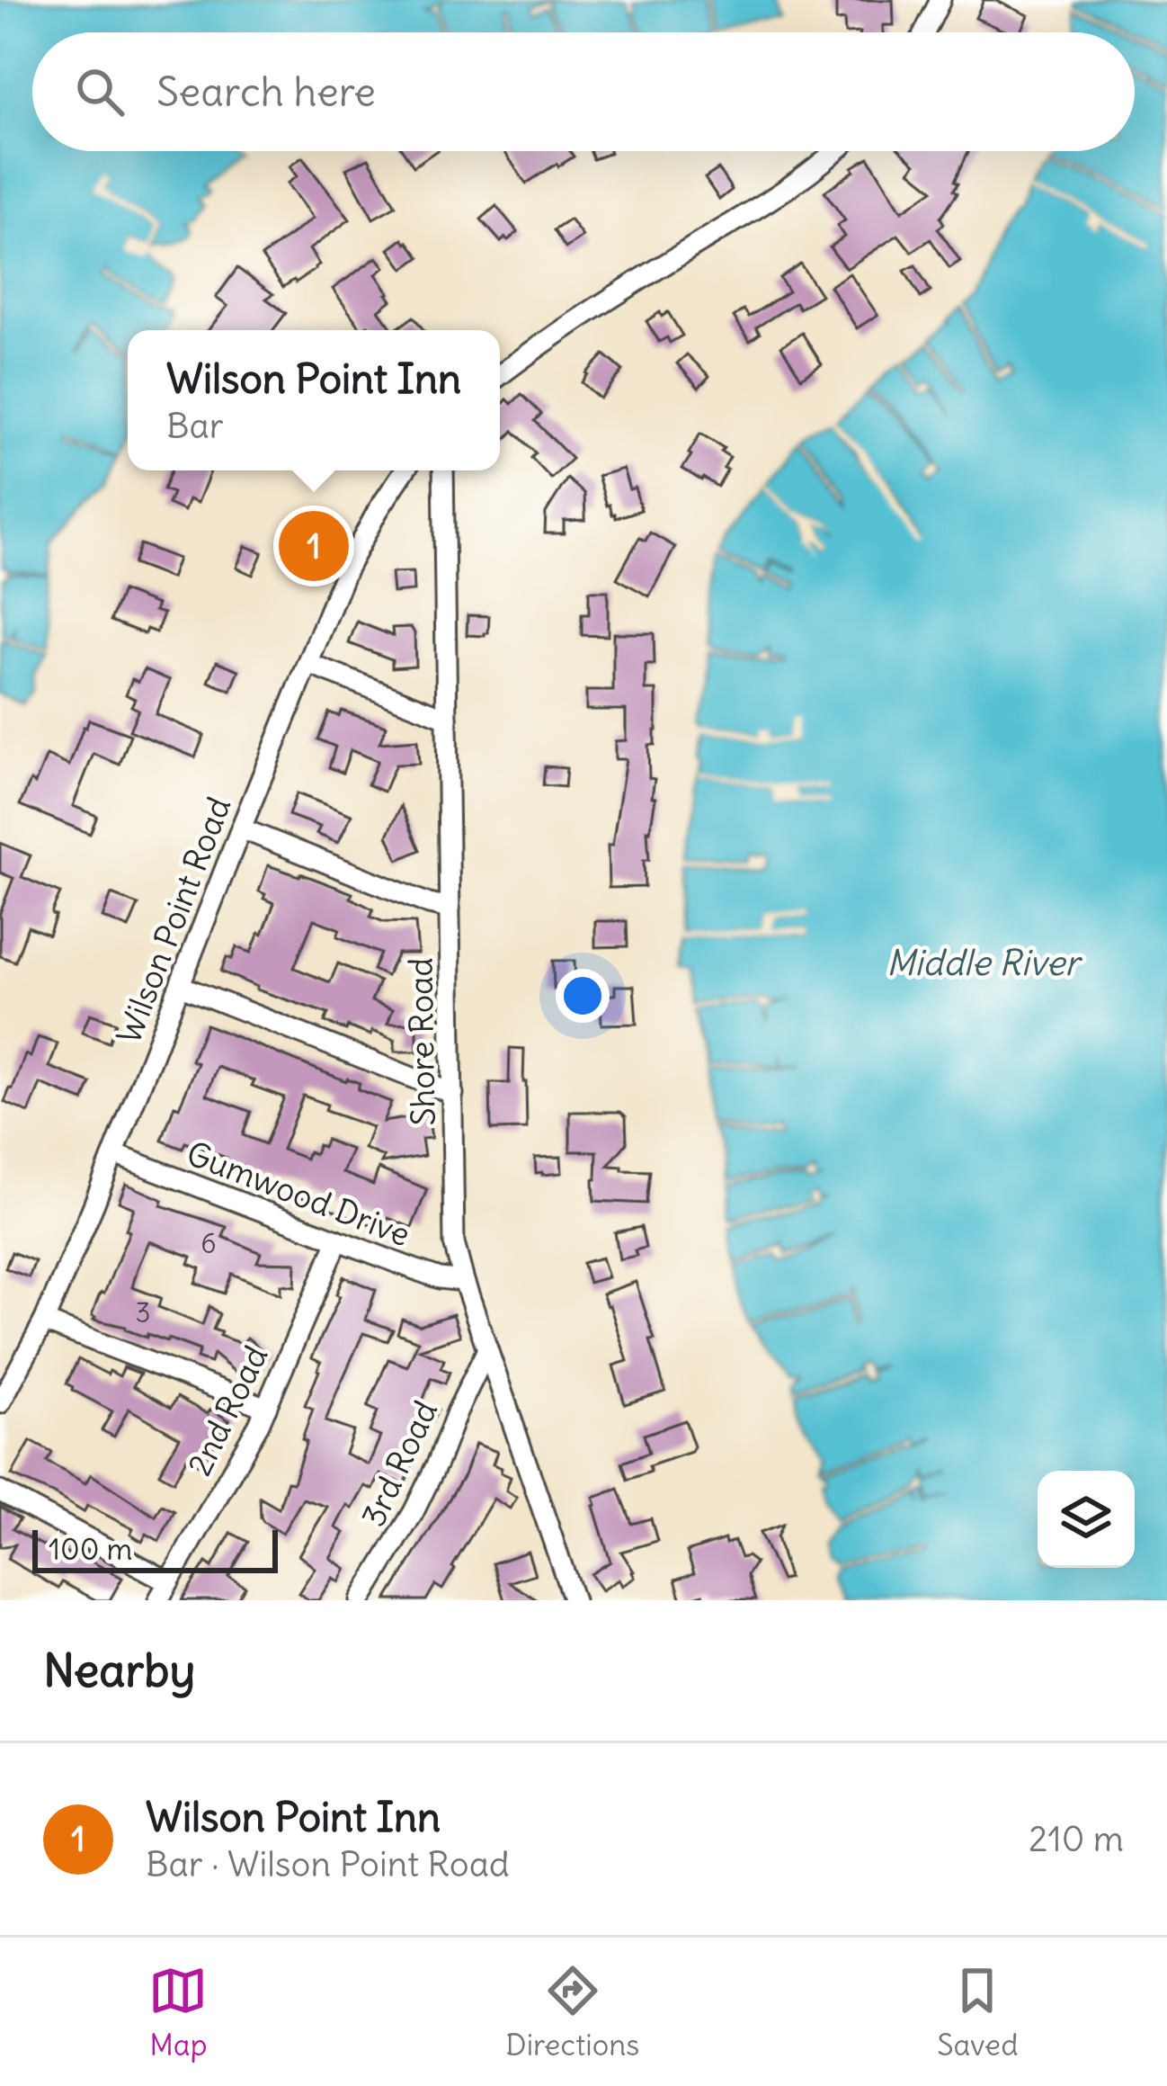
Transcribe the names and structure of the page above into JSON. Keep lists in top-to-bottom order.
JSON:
{
  "streets": {
    "street": [
      "Wilson Point Road",
      "Shore Road",
      "Gumwood Drive",
      "2nd Road",
      "3rd Road"
    ]
  },
  "crossings": [
    ["Wilson Point Road", "Gumwood Drive"],
    ["Shore Road", "Gumwood Drive"],
    ["Shore Road", "3rd Road"],
    ["Gumwood Drive", "2nd Road"]
  ],
  "water": ["Middle River"],
  "house_numbers": ["6", "3"],
  "scale_bar": "100 m",
  "page": {
    "search": "Search here",
    "popup": ["Wilson Point Inn", "Bar"],
    "pins": "1",
    "scale": "100 m",
    "heading": "Nearby",
    "list": [
      {
        "mark": "1",
        "name": "Wilson Point Inn",
        "note": "Bar · Wilson Point Road",
        "value": "210 m"
      }
    ],
    "nav": ["Map", "Directions", "Saved"]
  }
}
